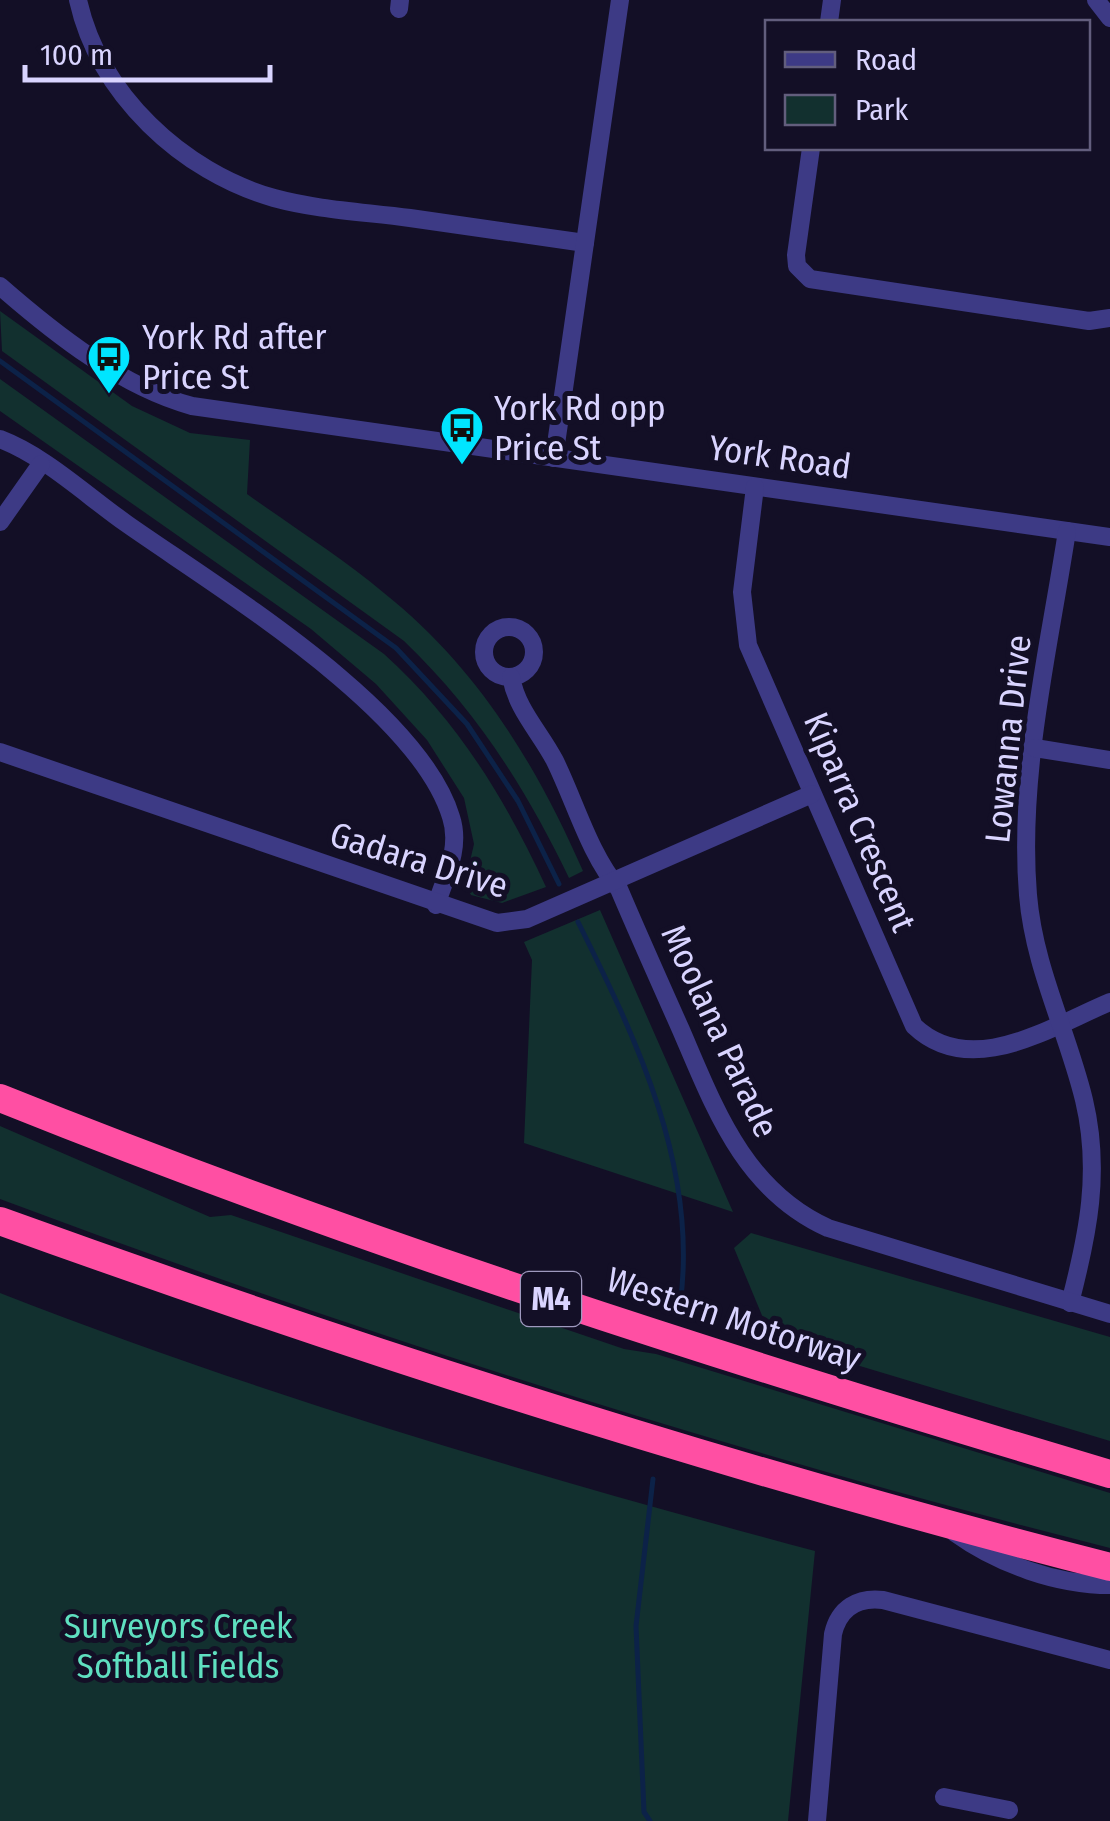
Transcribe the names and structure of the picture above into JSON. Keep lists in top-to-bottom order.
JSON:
{
  "streets": {
    "highway": ["M4", "Western Motorway"],
    "street": [
      "York Road",
      "Lowanna Drive",
      "Kiparra Crescent",
      "Gadara Drive",
      "Moolana Parade"
    ]
  },
  "crossings": [
    ["York Road", "Lowanna Drive"],
    ["York Road", "Kiparra Crescent"],
    ["Lowanna Drive", "Kiparra Crescent"],
    ["Lowanna Drive", "Moolana Parade"],
    ["Kiparra Crescent", "Gadara Drive"],
    ["Gadara Drive", "Moolana Parade"]
  ],
  "parks": ["Surveyors Creek Softball Fields"],
  "places": {
    "bus stop": ["York Rd after Price St", "York Rd opp Price St"]
  },
  "legend": ["Road", "Park"],
  "scale_bar": "100 m"
}
